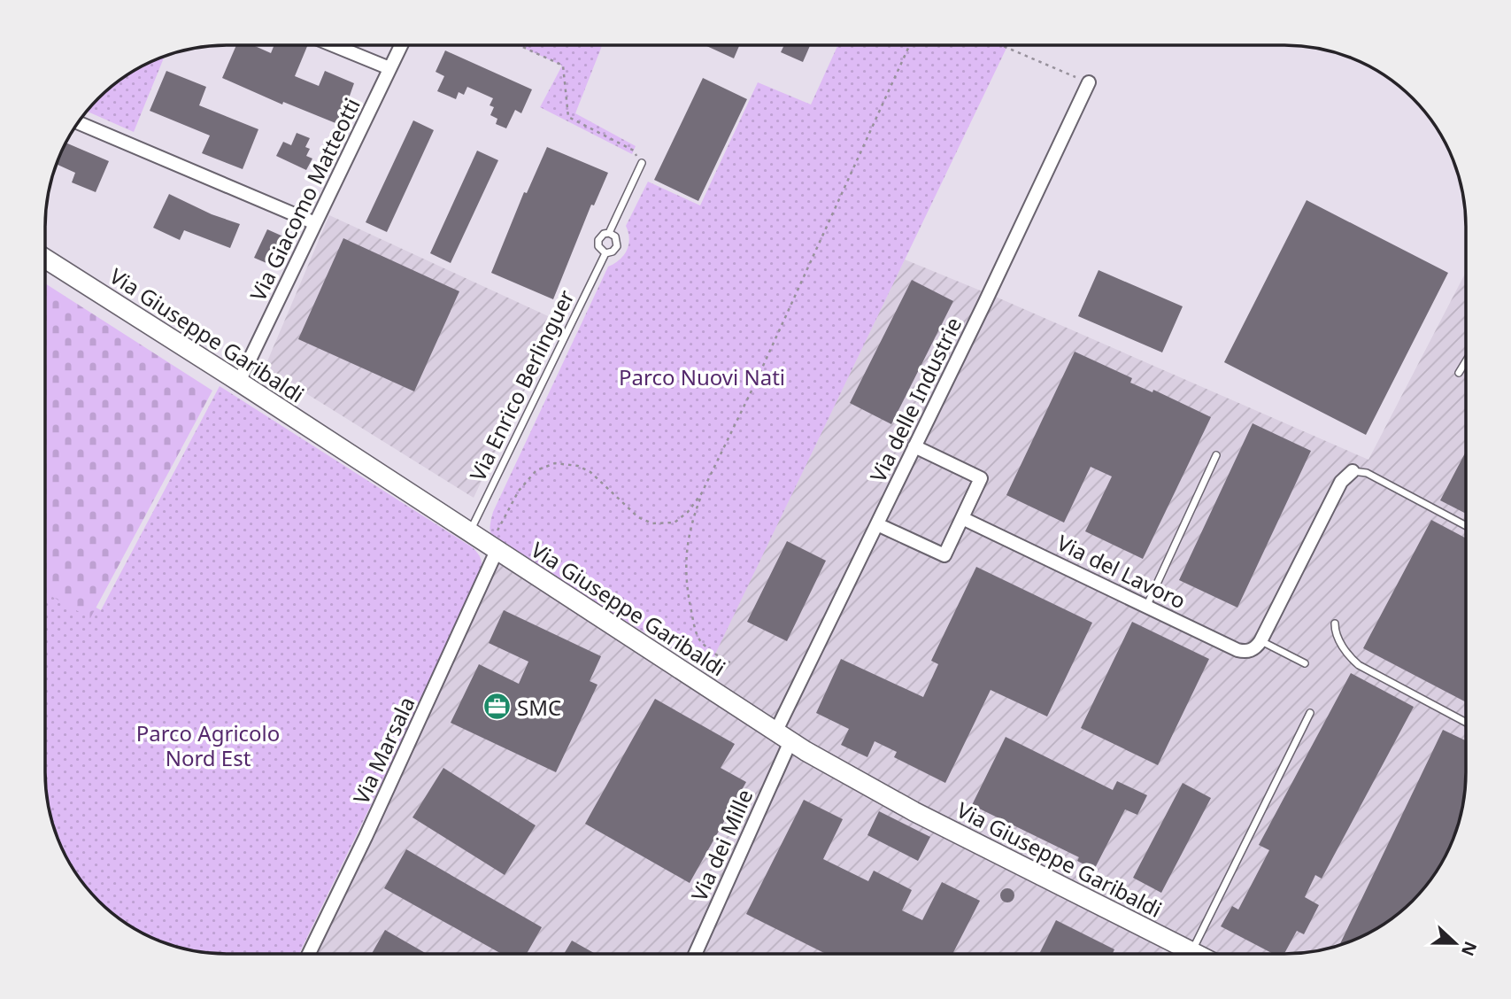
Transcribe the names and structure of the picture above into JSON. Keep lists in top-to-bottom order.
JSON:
{
  "streets": {
    "street": [
      "Via Giacomo Matteotti",
      "Via Giuseppe Garibaldi",
      "Via delle Industrie",
      "Via del Lavoro",
      "Via Marsala",
      "Via dei Mille"
    ],
    "lane": ["Via Enrico Berlinguer"]
  },
  "crossings": [
    ["Via Giacomo Matteotti", "Via Giuseppe Garibaldi"],
    ["Via Giuseppe Garibaldi", "Via Enrico Berlinguer"],
    ["Via Giuseppe Garibaldi", "Via delle Industrie"],
    ["Via Giuseppe Garibaldi", "Via Marsala"],
    ["Via Giuseppe Garibaldi", "Via dei Mille"],
    ["Via delle Industrie", "Via dei Mille"]
  ],
  "parks": ["Parco Nuovi Nati", "Parco Agricolo Nord Est"],
  "places": {
    "office": ["SMC"]
  },
  "north": "right"
}
